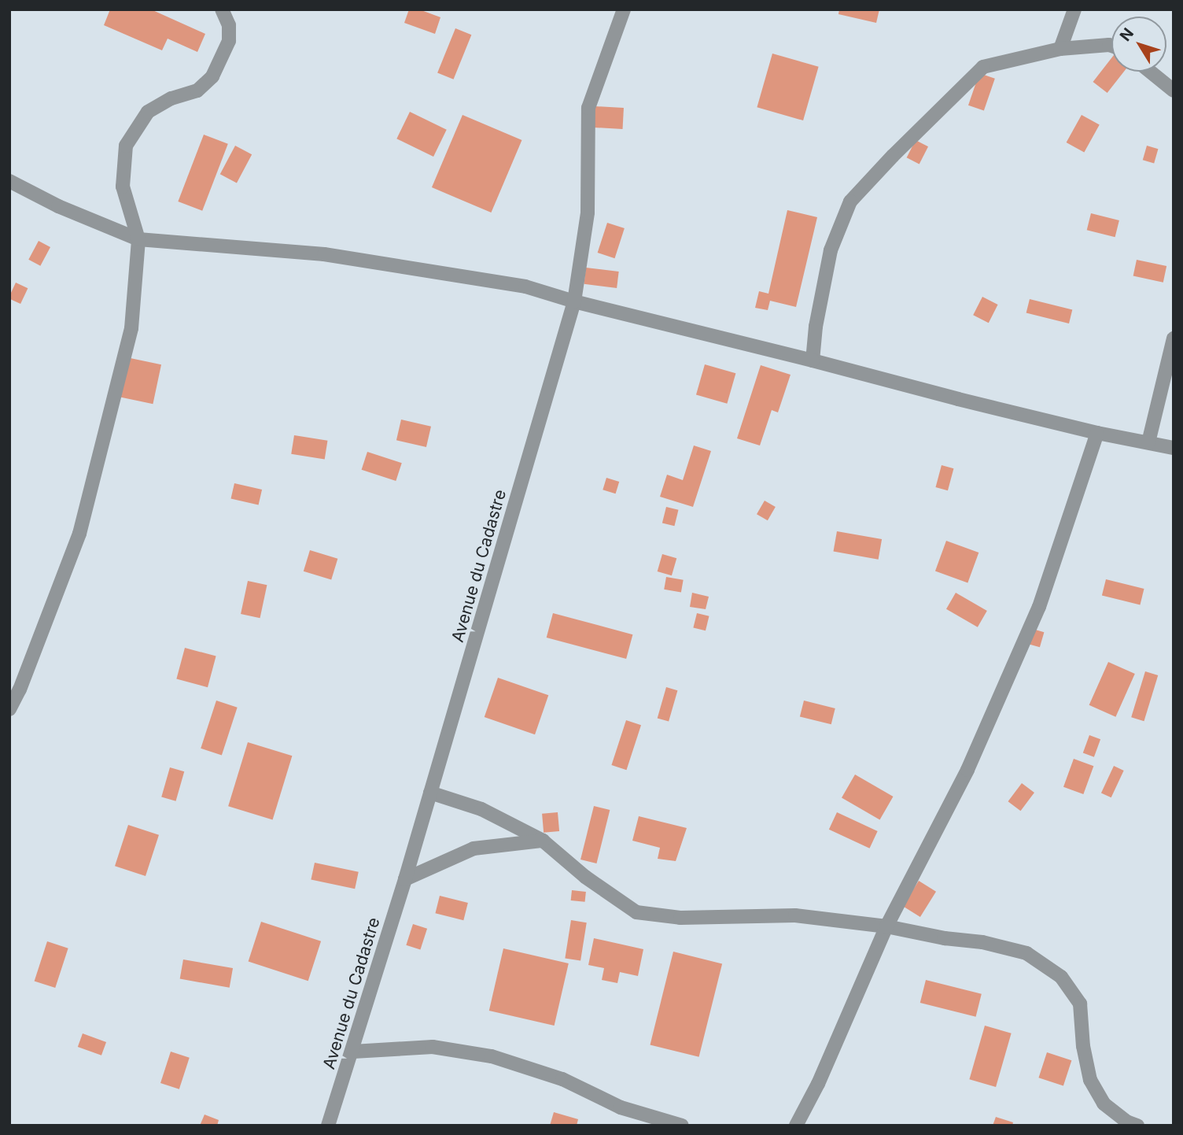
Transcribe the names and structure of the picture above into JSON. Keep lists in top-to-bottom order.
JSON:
{
  "streets": {
    "street": ["Avenue du Cadastre"]
  },
  "north": "top left"
}
